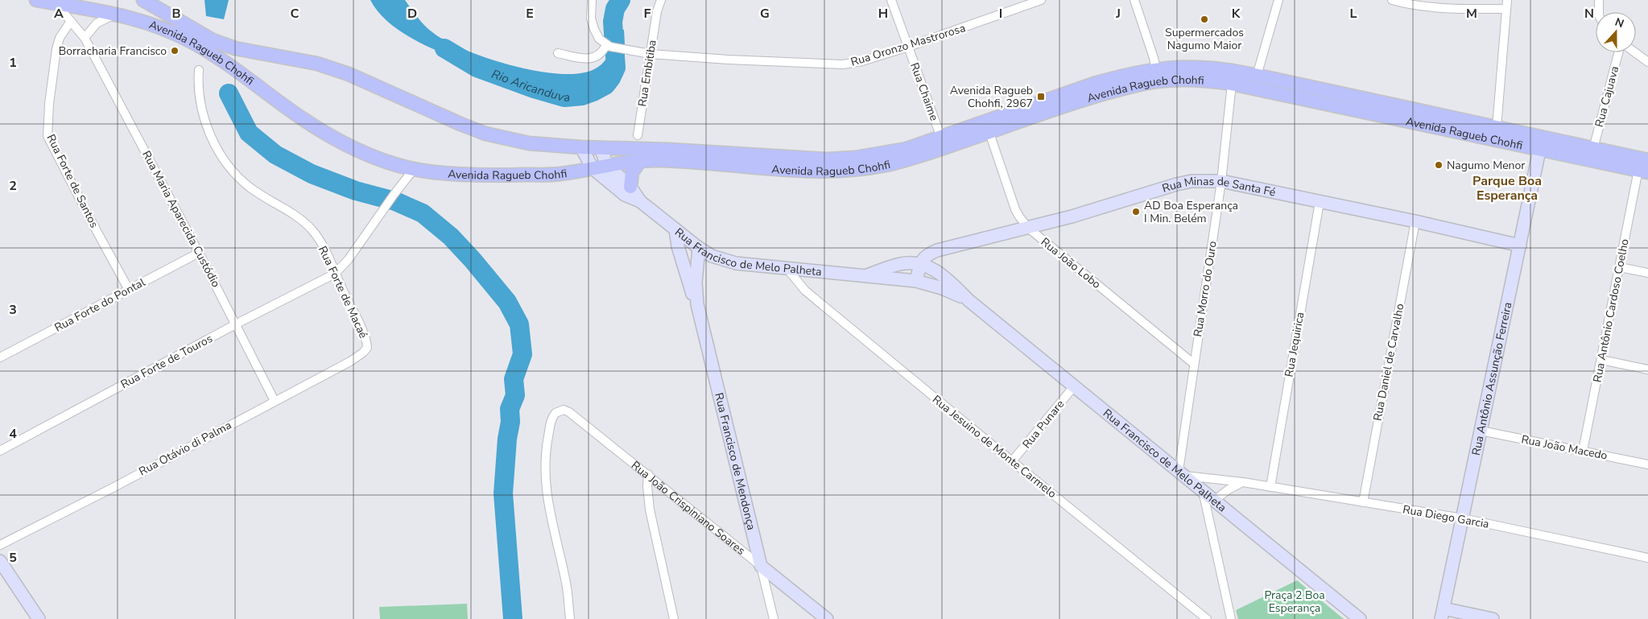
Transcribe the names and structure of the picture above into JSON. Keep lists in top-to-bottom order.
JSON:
{
  "streets": {
    "main road": ["Avenida Ragueb Chohfi"],
    "street": [
      "Rua Oronzo Mastrorosa",
      "Rua Embitiba",
      "Rua Chaime",
      "Rua Cajuava",
      "Rua Forte de Santos",
      "Rua Minas de Santa Fé",
      "Rua Maria Aparecida Custódio",
      "Rua Francisco de Melo Palheta",
      "Rua João Lobo",
      "Rua Morro do Ouro",
      "Rua Forte de Macaé",
      "Rua Forte do Pontal",
      "Rua Antônio Cardoso Coelho",
      "Rua Jequirica",
      "Rua Forte de Touros",
      "Rua Daniel de Carvalho",
      "Rua Antônio Assunção Ferreira",
      "Rua Punare",
      "Rua Jesuino de Monte Carmelo",
      "Rua João Macedo",
      "Rua Otávio di Palma",
      "Rua Francisco de Mendonça",
      "Rua João Crispiniano Soares",
      "Rua Diego Garcia"
    ]
  },
  "crossings": [
    ["Rua Oronzo Mastrorosa", "Rua Embitiba"],
    ["Rua Oronzo Mastrorosa", "Rua Chaime"],
    ["Avenida Ragueb Chohfi", "Rua Chaime"],
    ["Avenida Ragueb Chohfi", "Rua Cajuava"],
    ["Avenida Ragueb Chohfi", "Rua Maria Aparecida Custódio"],
    ["Avenida Ragueb Chohfi", "Rua Francisco de Melo Palheta"],
    ["Avenida Ragueb Chohfi", "Rua João Lobo"],
    ["Avenida Ragueb Chohfi", "Rua Morro do Ouro"],
    ["Avenida Ragueb Chohfi", "Rua Antônio Cardoso Coelho"],
    ["Avenida Ragueb Chohfi", "Rua Forte de Touros"],
    ["Avenida Ragueb Chohfi", "Rua Antônio Assunção Ferreira"],
    ["Rua Forte de Santos", "Rua Maria Aparecida Custódio"],
    ["Rua Forte de Santos", "Rua Forte do Pontal"],
    ["Rua Minas de Santa Fé", "Rua Francisco de Melo Palheta"],
    ["Rua Minas de Santa Fé", "Rua João Lobo"],
    ["Rua Minas de Santa Fé", "Rua Morro do Ouro"],
    ["Rua Minas de Santa Fé", "Rua Jequirica"],
    ["Rua Minas de Santa Fé", "Rua Daniel de Carvalho"],
    ["Rua Minas de Santa Fé", "Rua Antônio Assunção Ferreira"],
    ["Rua Maria Aparecida Custódio", "Rua Forte do Pontal"],
    ["Rua Maria Aparecida Custódio", "Rua Forte de Touros"],
    ["Rua Maria Aparecida Custódio", "Rua Otávio di Palma"],
    ["Rua Francisco de Melo Palheta", "Rua Morro do Ouro"],
    ["Rua Francisco de Melo Palheta", "Rua Punare"],
    ["Rua Francisco de Melo Palheta", "Rua Jesuino de Monte Carmelo"],
    ["Rua Francisco de Melo Palheta", "Rua Francisco de Mendonça"],
    ["Rua Francisco de Melo Palheta", "Rua Diego Garcia"],
    ["Rua João Lobo", "Rua Morro do Ouro"],
    ["Rua Morro do Ouro", "Rua Diego Garcia"],
    ["Rua Forte de Macaé", "Rua Forte de Touros"],
    ["Rua Forte de Macaé", "Rua Otávio di Palma"],
    ["Rua Antônio Cardoso Coelho", "Rua João Macedo"],
    ["Rua Jequirica", "Rua Diego Garcia"],
    ["Rua Daniel de Carvalho", "Rua Diego Garcia"],
    ["Rua Antônio Assunção Ferreira", "Rua João Macedo"],
    ["Rua Antônio Assunção Ferreira", "Rua Diego Garcia"],
    ["Rua Punare", "Rua Jesuino de Monte Carmelo"],
    ["Rua Francisco de Mendonça", "Rua João Crispiniano Soares"]
  ],
  "districts": ["Parque Boa Esperança"],
  "water": ["Rio Aricanduva"],
  "parks": ["Praça 2 Boa Esperança"],
  "places": {
    "other": [
      "Supermercados Nagumo Maior",
      "Borracharia Francisco",
      "Nagumo Menor",
      "AD Boa Esperança I Min. Belém"
    ],
    "transit": ["Avenida Ragueb Chohfi, 2967"]
  },
  "north": "top",
  "grid": {
    "columns": [
      "A",
      "B",
      "C",
      "D",
      "E",
      "F",
      "G",
      "H",
      "I",
      "J",
      "K",
      "L",
      "M",
      "N"
    ],
    "rows": [
      "1",
      "2",
      "3",
      "4",
      "5"
    ]
  }
}
